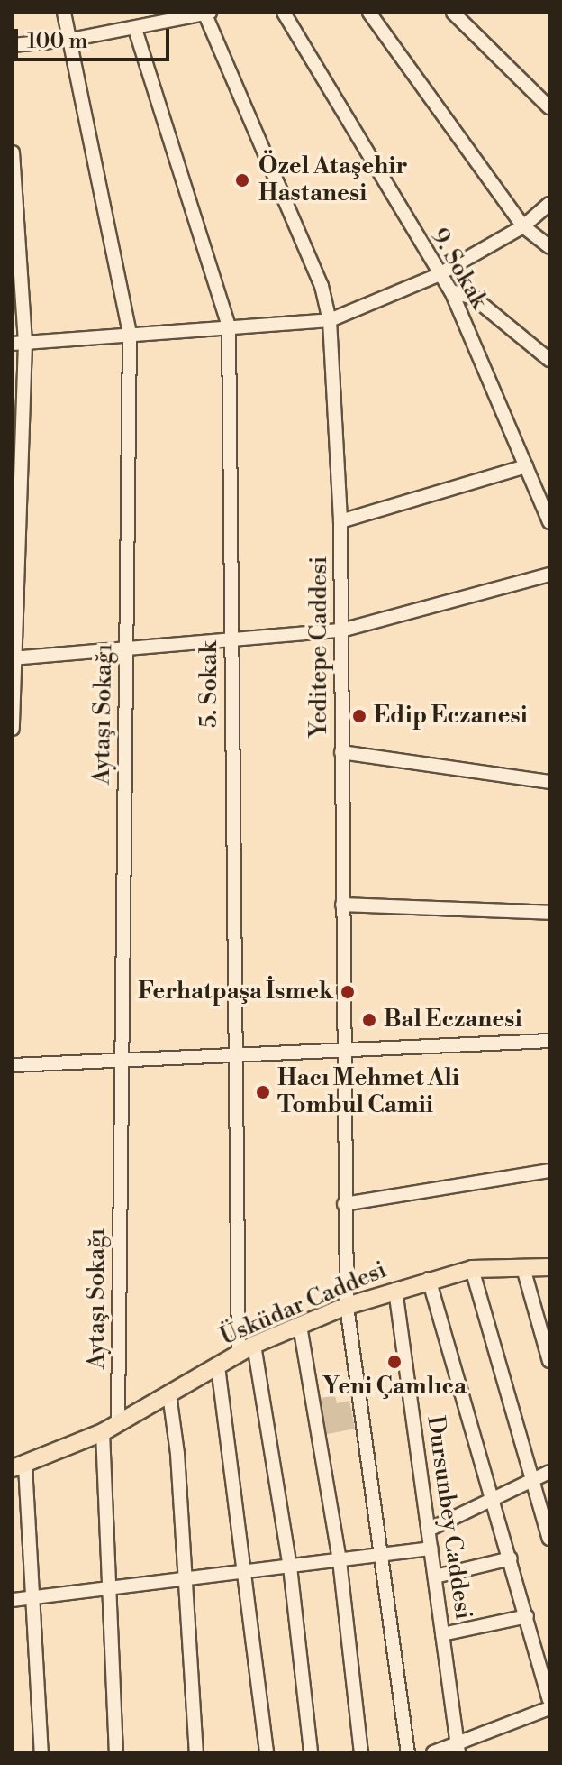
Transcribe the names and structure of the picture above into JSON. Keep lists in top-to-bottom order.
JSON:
{
  "streets": {
    "main road": ["Üsküdar Caddesi"],
    "street": [
      "9. Sokak",
      "Yeditepe Caddesi",
      "5. Sokak",
      "Aytaşı Sokağı",
      "Dursunbey Caddesi"
    ]
  },
  "crossings": [
    ["Yeditepe Caddesi", "Üsküdar Caddesi"],
    ["5. Sokak", "Üsküdar Caddesi"],
    ["Aytaşı Sokağı", "Üsküdar Caddesi"],
    ["Üsküdar Caddesi", "Dursunbey Caddesi"]
  ],
  "places": [
    "Özel Ataşehir Hastanesi",
    "Edip Eczanesi",
    "Ferhatpaşa İsmek",
    "Bal Eczanesi",
    "Hacı Mehmet Ali Tombul Camii",
    "Yeni Çamlıca"
  ],
  "scale_bar": "100 m"
}
